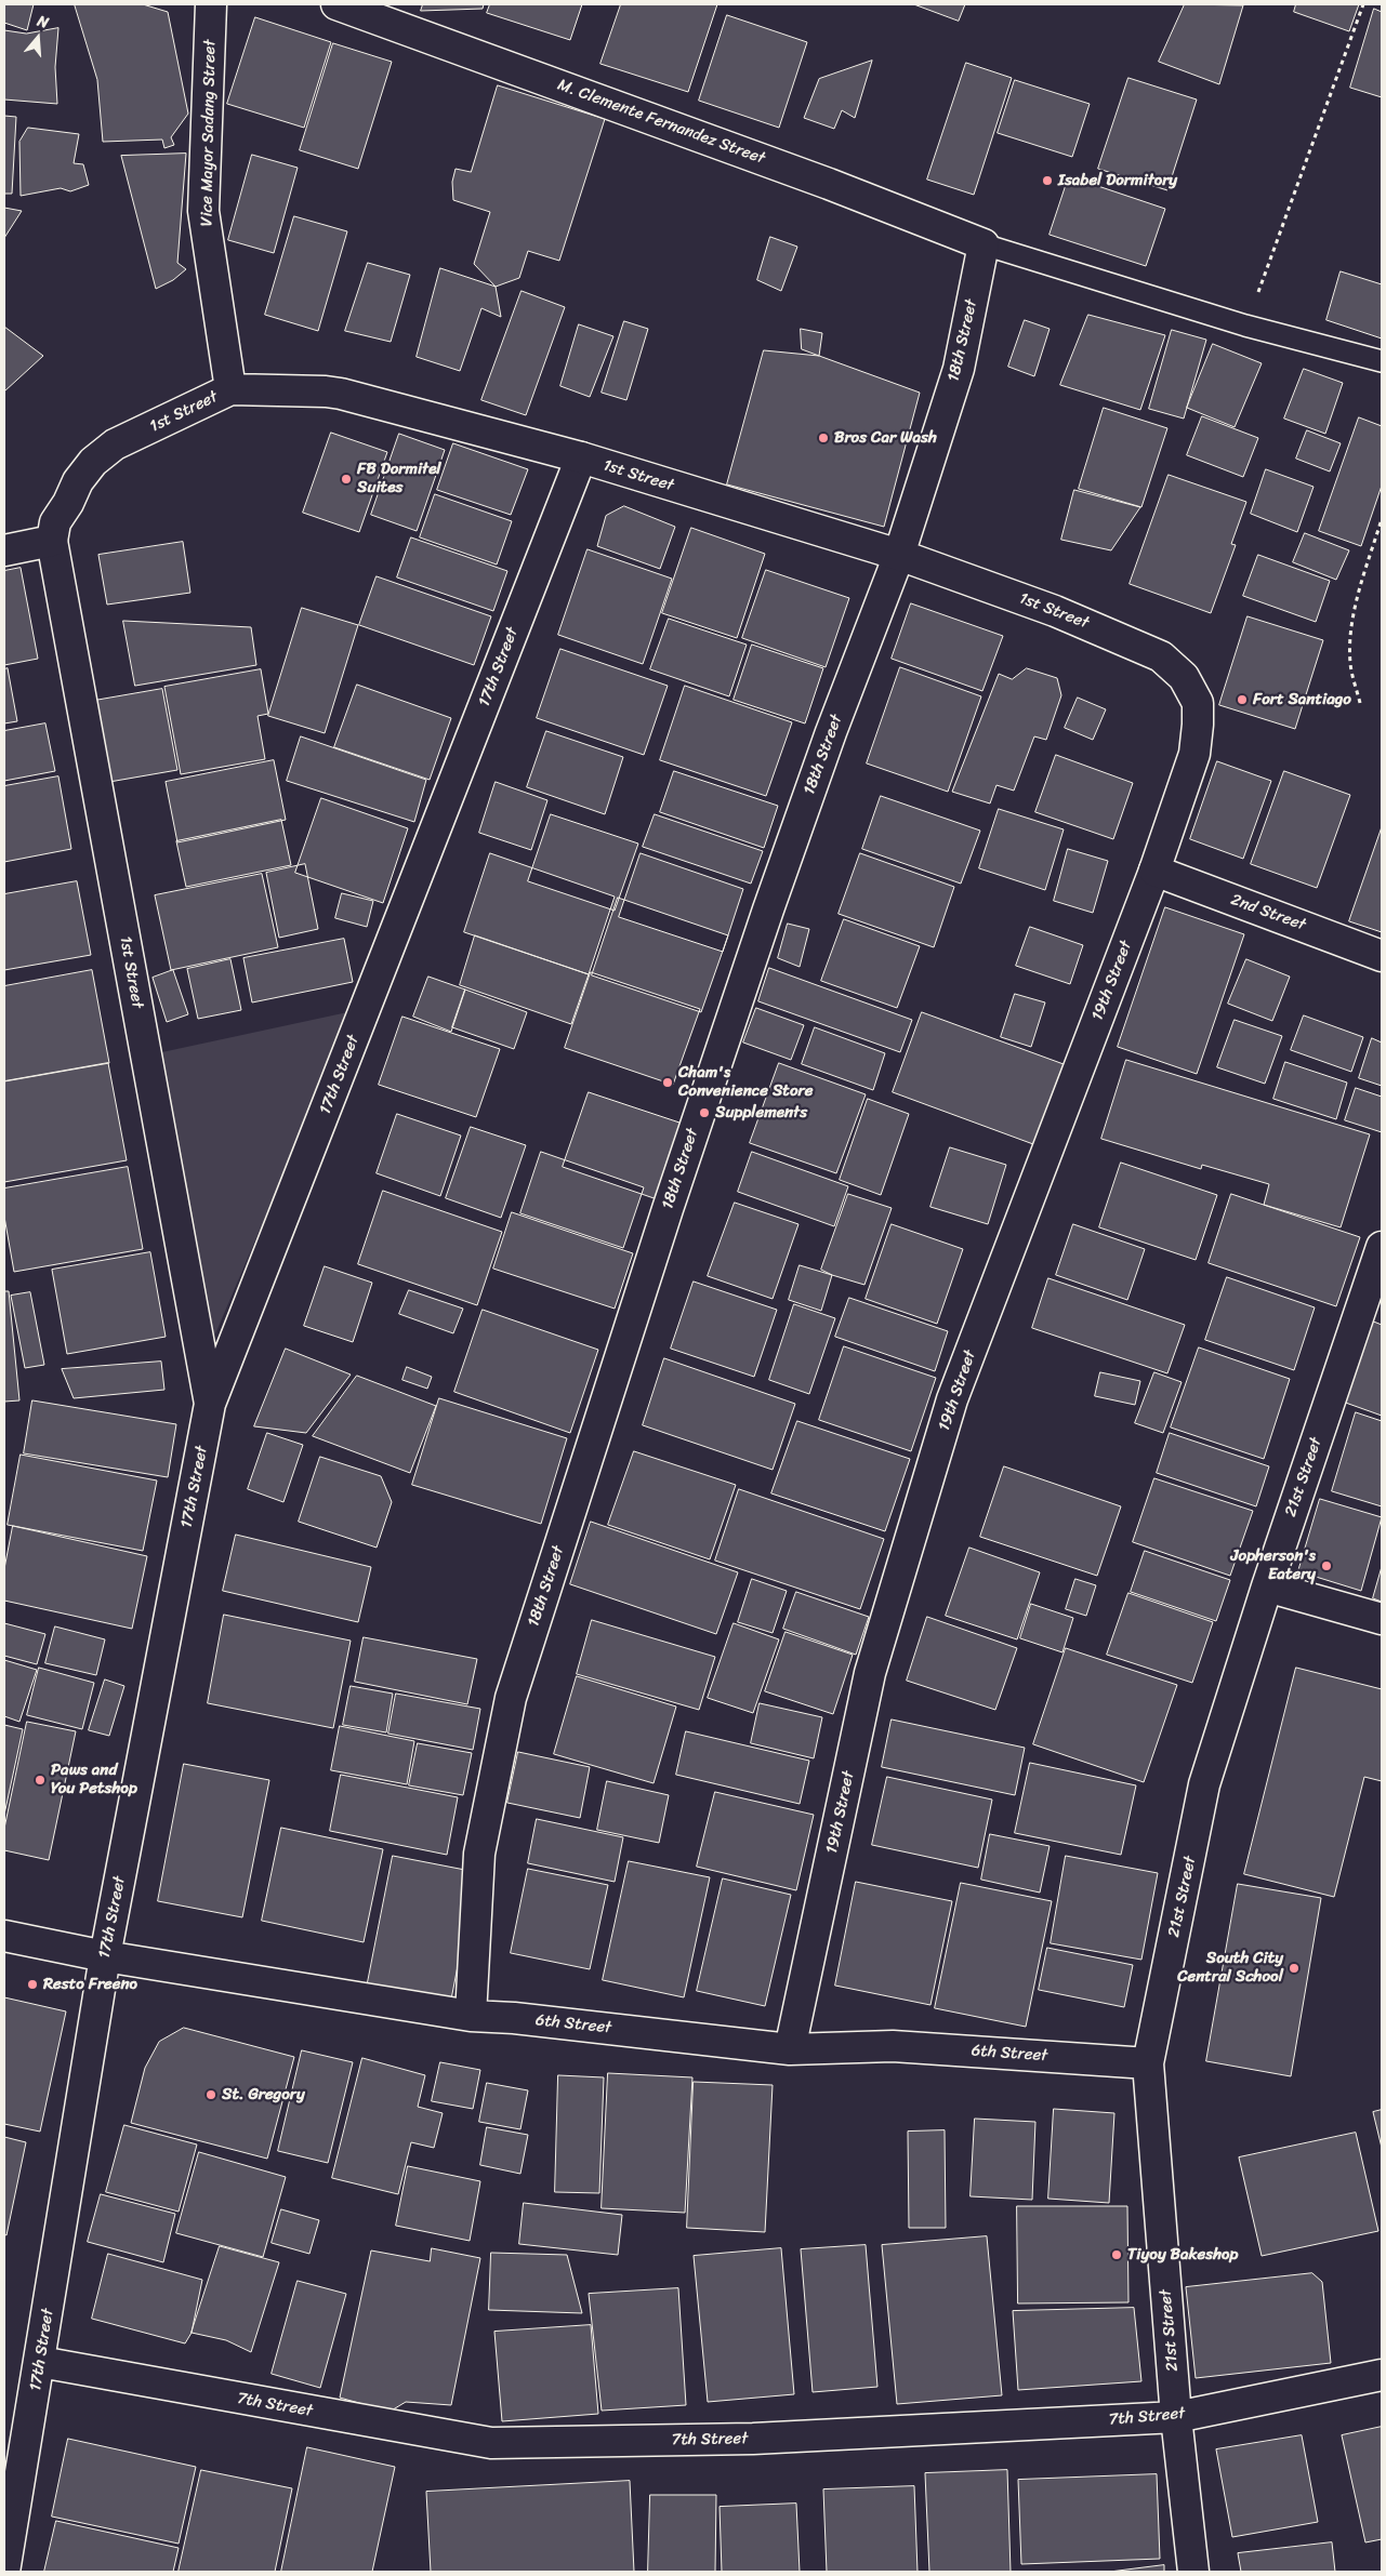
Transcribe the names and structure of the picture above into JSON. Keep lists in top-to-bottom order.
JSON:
{
  "streets": {
    "street": [
      "M. Clemente Fernandez Street",
      "Vice Mayor Sadang Street",
      "18th Street",
      "1st Street",
      "17th Street",
      "2nd Street",
      "19th Street",
      "21st Street",
      "6th Street",
      "7th Street"
    ]
  },
  "crossings": [
    ["M. Clemente Fernandez Street", "18th Street"],
    ["Vice Mayor Sadang Street", "1st Street"],
    ["18th Street", "1st Street"],
    ["18th Street", "6th Street"],
    ["1st Street", "17th Street"],
    ["1st Street", "19th Street"],
    ["17th Street", "6th Street"],
    ["17th Street", "7th Street"],
    ["2nd Street", "19th Street"],
    ["19th Street", "6th Street"],
    ["21st Street", "6th Street"],
    ["21st Street", "7th Street"]
  ],
  "places": [
    "Isabel Dormitory",
    "Bros Car Wash",
    "FB Dormitel Suites",
    "Fort Santiago",
    "Cham's Convenience Store",
    "Supplements",
    "Jopherson's Eatery",
    "Paws and You Petshop",
    "South City Central School",
    "Resto Freeno",
    "St. Gregory",
    "Tiyoy Bakeshop"
  ],
  "north": "top"
}
